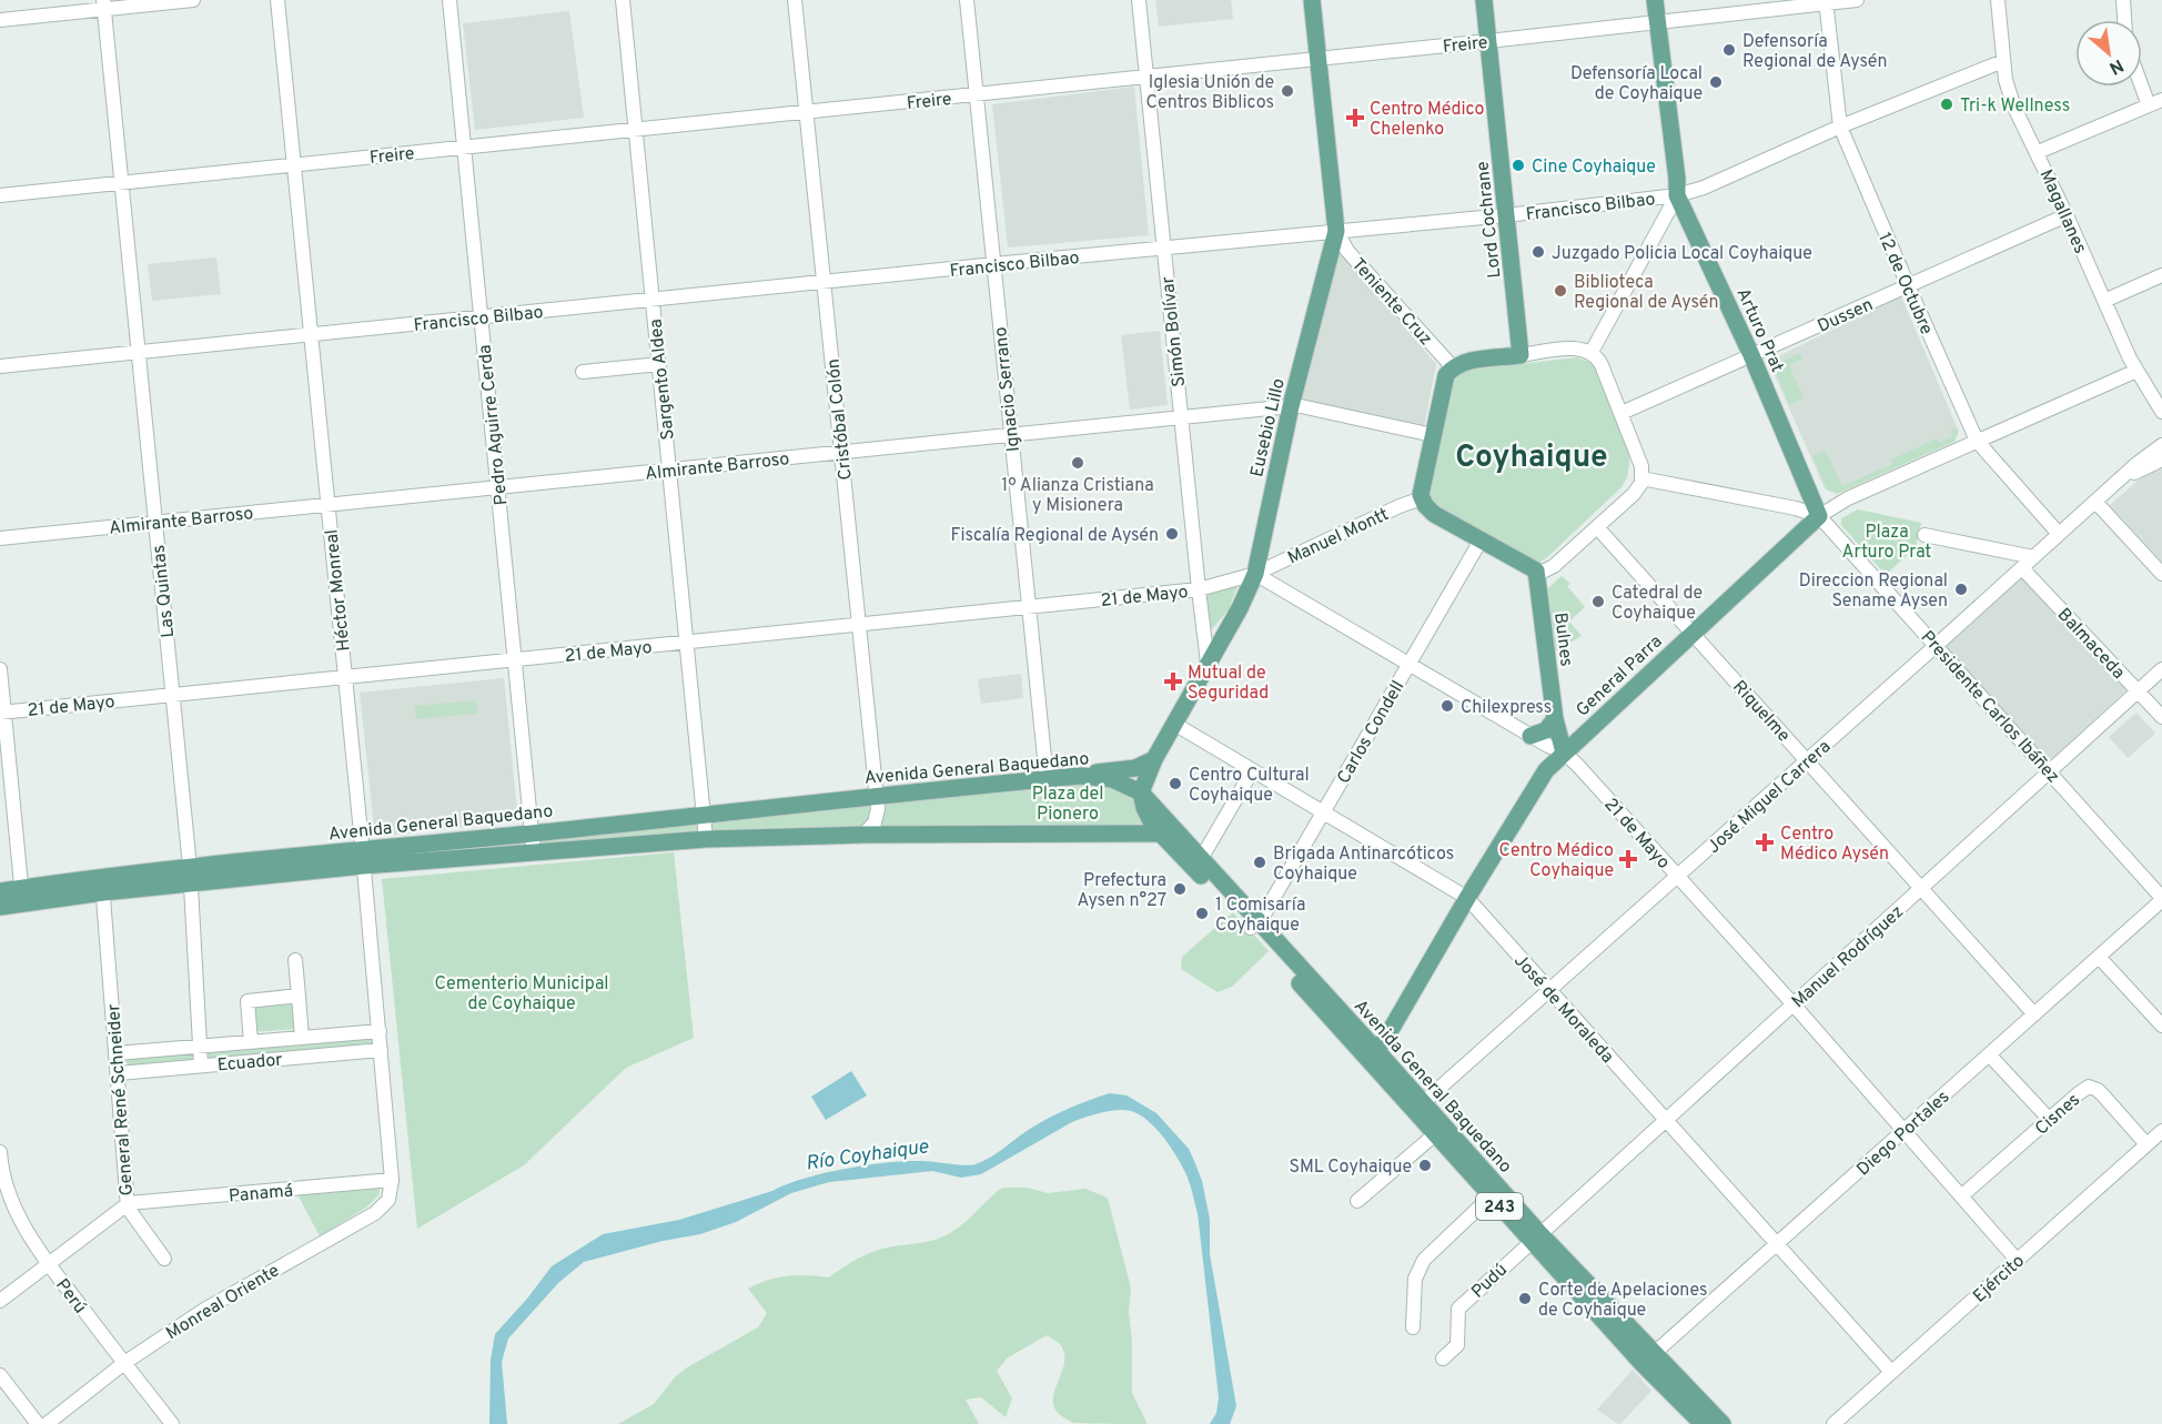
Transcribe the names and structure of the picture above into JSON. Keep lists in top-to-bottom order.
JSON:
{
  "streets": {
    "main road": [
      "Lord Cochrane",
      "Arturo Prat",
      "Eusebio Lillo",
      "Bulnes",
      "General Parra",
      "Avenida General Baquedano",
      "243"
    ],
    "street": [
      "Freire",
      "Francisco Bilbao",
      "Magallanes",
      "12 de Octubre",
      "Teniente Cruz",
      "Dussen",
      "Simón Bolívar",
      "Sargento Aldea",
      "Ignacio Serrano",
      "Cristóbal Colón",
      "Pedro Aguirre Cerda",
      "Almirante Barroso",
      "Manuel Montt",
      "Héctor Monreal",
      "Las Quintas",
      "21 de Mayo",
      "Balmaceda",
      "Presidente Carlos Ibáñez",
      "Riquelme",
      "Carlos Condell",
      "José Miguel Carrera",
      "Manuel Rodríguez",
      "José de Moraleda",
      "Ecuador",
      "General René Schneider",
      "Cisnes",
      "Diego Portales",
      "Panamá",
      "Ejército",
      "Pudú",
      "Perú",
      "Monreal Oriente"
    ]
  },
  "crossings": [
    ["Freire", "Lord Cochrane"],
    ["Freire", "12 de Octubre"],
    ["Freire", "Arturo Prat"],
    ["Freire", "Simón Bolívar"],
    ["Freire", "Sargento Aldea"],
    ["Freire", "Ignacio Serrano"],
    ["Freire", "Cristóbal Colón"],
    ["Freire", "Pedro Aguirre Cerda"],
    ["Freire", "Eusebio Lillo"],
    ["Freire", "Héctor Monreal"],
    ["Freire", "Las Quintas"],
    ["Francisco Bilbao", "Magallanes"],
    ["Francisco Bilbao", "Lord Cochrane"],
    ["Francisco Bilbao", "12 de Octubre"],
    ["Francisco Bilbao", "Teniente Cruz"],
    ["Francisco Bilbao", "Arturo Prat"],
    ["Francisco Bilbao", "Simón Bolívar"],
    ["Francisco Bilbao", "Sargento Aldea"],
    ["Francisco Bilbao", "Ignacio Serrano"],
    ["Francisco Bilbao", "Cristóbal Colón"],
    ["Francisco Bilbao", "Pedro Aguirre Cerda"],
    ["Francisco Bilbao", "Eusebio Lillo"],
    ["Francisco Bilbao", "Héctor Monreal"],
    ["Francisco Bilbao", "Las Quintas"],
    ["Magallanes", "Dussen"],
    ["Magallanes", "General Parra"],
    ["Lord Cochrane", "Teniente Cruz"],
    ["Lord Cochrane", "Dussen"],
    ["Lord Cochrane", "Almirante Barroso"],
    ["Lord Cochrane", "Manuel Montt"],
    ["Lord Cochrane", "Bulnes"],
    ["Lord Cochrane", "Riquelme"],
    ["Lord Cochrane", "Carlos Condell"],
    ["12 de Octubre", "Dussen"],
    ["12 de Octubre", "General Parra"],
    ["12 de Octubre", "José Miguel Carrera"],
    ["Teniente Cruz", "Dussen"],
    ["Teniente Cruz", "Eusebio Lillo"],
    ["Teniente Cruz", "Almirante Barroso"],
    ["Teniente Cruz", "Manuel Montt"],
    ["Teniente Cruz", "Bulnes"],
    ["Teniente Cruz", "Riquelme"],
    ["Teniente Cruz", "Carlos Condell"],
    ["Dussen", "Arturo Prat"],
    ["Dussen", "Almirante Barroso"],
    ["Dussen", "Manuel Montt"],
    ["Dussen", "Bulnes"],
    ["Dussen", "Riquelme"],
    ["Dussen", "Carlos Condell"],
    ["Arturo Prat", "General Parra"],
    ["Arturo Prat", "Presidente Carlos Ibáñez"],
    ["Simón Bolívar", "Eusebio Lillo"],
    ["Simón Bolívar", "Almirante Barroso"],
    ["Simón Bolívar", "21 de Mayo"],
    ["Sargento Aldea", "Almirante Barroso"],
    ["Sargento Aldea", "21 de Mayo"],
    ["Sargento Aldea", "Avenida General Baquedano"],
    ["Ignacio Serrano", "Almirante Barroso"],
    ["Ignacio Serrano", "21 de Mayo"],
    ["Ignacio Serrano", "Avenida General Baquedano"],
    ["Cristóbal Colón", "Almirante Barroso"],
    ["Cristóbal Colón", "21 de Mayo"],
    ["Cristóbal Colón", "Avenida General Baquedano"],
    ["Pedro Aguirre Cerda", "Almirante Barroso"],
    ["Pedro Aguirre Cerda", "21 de Mayo"],
    ["Pedro Aguirre Cerda", "Avenida General Baquedano"],
    ["Eusebio Lillo", "Almirante Barroso"],
    ["Eusebio Lillo", "Manuel Montt"],
    ["Eusebio Lillo", "21 de Mayo"],
    ["Eusebio Lillo", "Avenida General Baquedano"],
    ["Eusebio Lillo", "José de Moraleda"],
    ["Almirante Barroso", "Manuel Montt"],
    ["Almirante Barroso", "Héctor Monreal"],
    ["Almirante Barroso", "Las Quintas"],
    ["Almirante Barroso", "Bulnes"],
    ["Almirante Barroso", "Riquelme"],
    ["Almirante Barroso", "Carlos Condell"],
    ["Manuel Montt", "21 de Mayo"],
    ["Manuel Montt", "Bulnes"],
    ["Manuel Montt", "Riquelme"],
    ["Manuel Montt", "Carlos Condell"],
    ["Héctor Monreal", "21 de Mayo"],
    ["Héctor Monreal", "Avenida General Baquedano"],
    ["Héctor Monreal", "Ecuador"],
    ["Héctor Monreal", "Panamá"],
    ["Héctor Monreal", "Monreal Oriente"],
    ["Las Quintas", "21 de Mayo"],
    ["Las Quintas", "Avenida General Baquedano"],
    ["Las Quintas", "Ecuador"],
    ["21 de Mayo", "Bulnes"],
    ["21 de Mayo", "General Parra"],
    ["21 de Mayo", "Carlos Condell"],
    ["21 de Mayo", "José Miguel Carrera"],
    ["21 de Mayo", "Manuel Rodríguez"],
    ["21 de Mayo", "Cisnes"],
    ["21 de Mayo", "Diego Portales"],
    ["21 de Mayo", "Ejército"],
    ["Bulnes", "General Parra"],
    ["Bulnes", "Riquelme"],
    ["Bulnes", "Carlos Condell"],
    ["Balmaceda", "José Miguel Carrera"],
    ["Balmaceda", "Manuel Rodríguez"],
    ["General Parra", "Presidente Carlos Ibáñez"],
    ["General Parra", "Riquelme"],
    ["General Parra", "Avenida General Baquedano"],
    ["General Parra", "José de Moraleda"],
    ["Presidente Carlos Ibáñez", "José Miguel Carrera"],
    ["Presidente Carlos Ibáñez", "Manuel Rodríguez"],
    ["Presidente Carlos Ibáñez", "Diego Portales"],
    ["Riquelme", "Carlos Condell"],
    ["Riquelme", "José Miguel Carrera"],
    ["Riquelme", "Manuel Rodríguez"],
    ["Riquelme", "Diego Portales"],
    ["Carlos Condell", "Avenida General Baquedano"],
    ["Carlos Condell", "José de Moraleda"],
    ["Avenida General Baquedano", "José Miguel Carrera"],
    ["Avenida General Baquedano", "Manuel Rodríguez"],
    ["Avenida General Baquedano", "General René Schneider"],
    ["Avenida General Baquedano", "Diego Portales"],
    ["Avenida General Baquedano", "Pudú"],
    ["José Miguel Carrera", "José de Moraleda"],
    ["Manuel Rodríguez", "José de Moraleda"],
    ["Manuel Rodríguez", "Pudú"],
    ["José de Moraleda", "Diego Portales"],
    ["José de Moraleda", "Ejército"],
    ["Ecuador", "General René Schneider"],
    ["General René Schneider", "Panamá"],
    ["General René Schneider", "Perú"],
    ["Cisnes", "Ejército"],
    ["Panamá", "Monreal Oriente"],
    ["Perú", "Monreal Oriente"]
  ],
  "districts": ["Coyhaique"],
  "water": ["Río Coyhaique"],
  "parks": ["Plaza Arturo Prat", "Plaza del Pionero", "Cementerio Municipal de Coyhaique"],
  "places": {
    "other": [
      "Defensoría Regional de Aysén",
      "Defensoría Local de Coyhaique",
      "Iglesia Unión de Centros Biblicos",
      "Tri-k Wellness",
      "Cine Coyhaique",
      "Juzgado Policia Local Coyhaique",
      "Biblioteca Regional de Aysén",
      "1º Alianza Cristiana y Misionera",
      "Fiscalía Regional de Aysén",
      "Direccion Regional Sename Aysen",
      "Catedral de Coyhaique",
      "Chilexpress",
      "Centro Cultural Coyhaique",
      "Brigada Antinarcóticos Coyhaique",
      "Prefectura Aysen n°27",
      "1 Comisaría Coyhaique",
      "SML Coyhaique",
      "Corte de Apelaciones de Coyhaique"
    ],
    "health": [
      "Centro Médico Chelenko",
      "Mutual de Seguridad",
      "Centro Médico Aysén",
      "Centro Médico Coyhaique"
    ]
  },
  "north": "bottom right"
}
